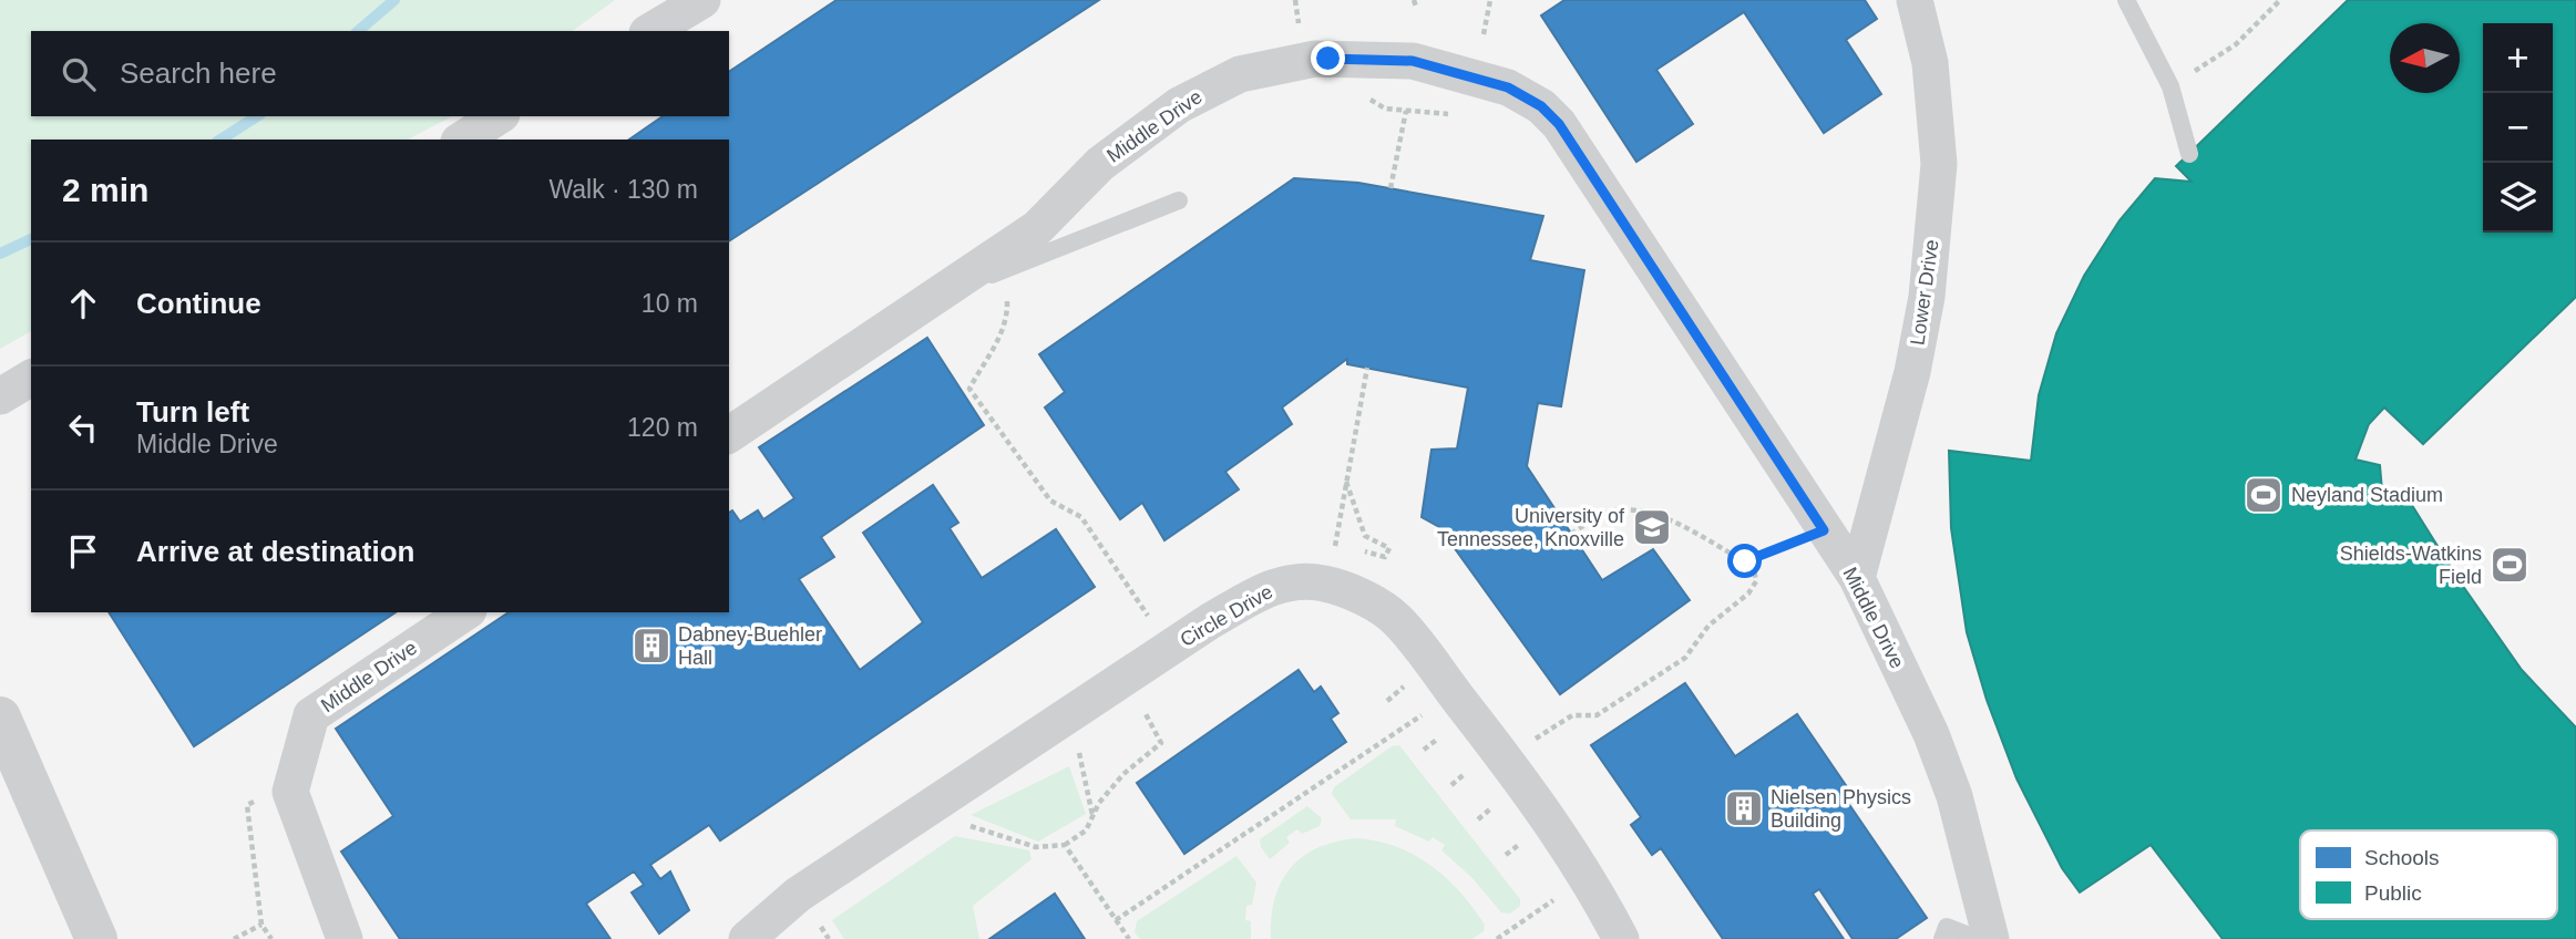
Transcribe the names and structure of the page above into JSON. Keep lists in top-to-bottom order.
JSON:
{
  "streets": {
    "street": ["Middle Drive", "Lower Drive", "Circle Drive"]
  },
  "crossings": [
    ["Middle Drive", "Lower Drive"]
  ],
  "places": {
    "sports": ["Neyland Stadium", "Shields-Watkins Field"],
    "school or university": ["University of Tennessee, Knoxville"],
    "building": ["Dabney-Buehler Hall", "Nielsen Physics Building"]
  },
  "legend": ["Schools", "Public"],
  "north": "left",
  "page": {
    "map_buttons": ["+", "−"],
    "search": "Search here",
    "heading": ["2 min", "Walk · 130 m"],
    "list": [
      ["Continue", "10 m"],
      ["Turn left", "Middle Drive", "120 m"],
      "Arrive at destination"
    ]
  }
}
